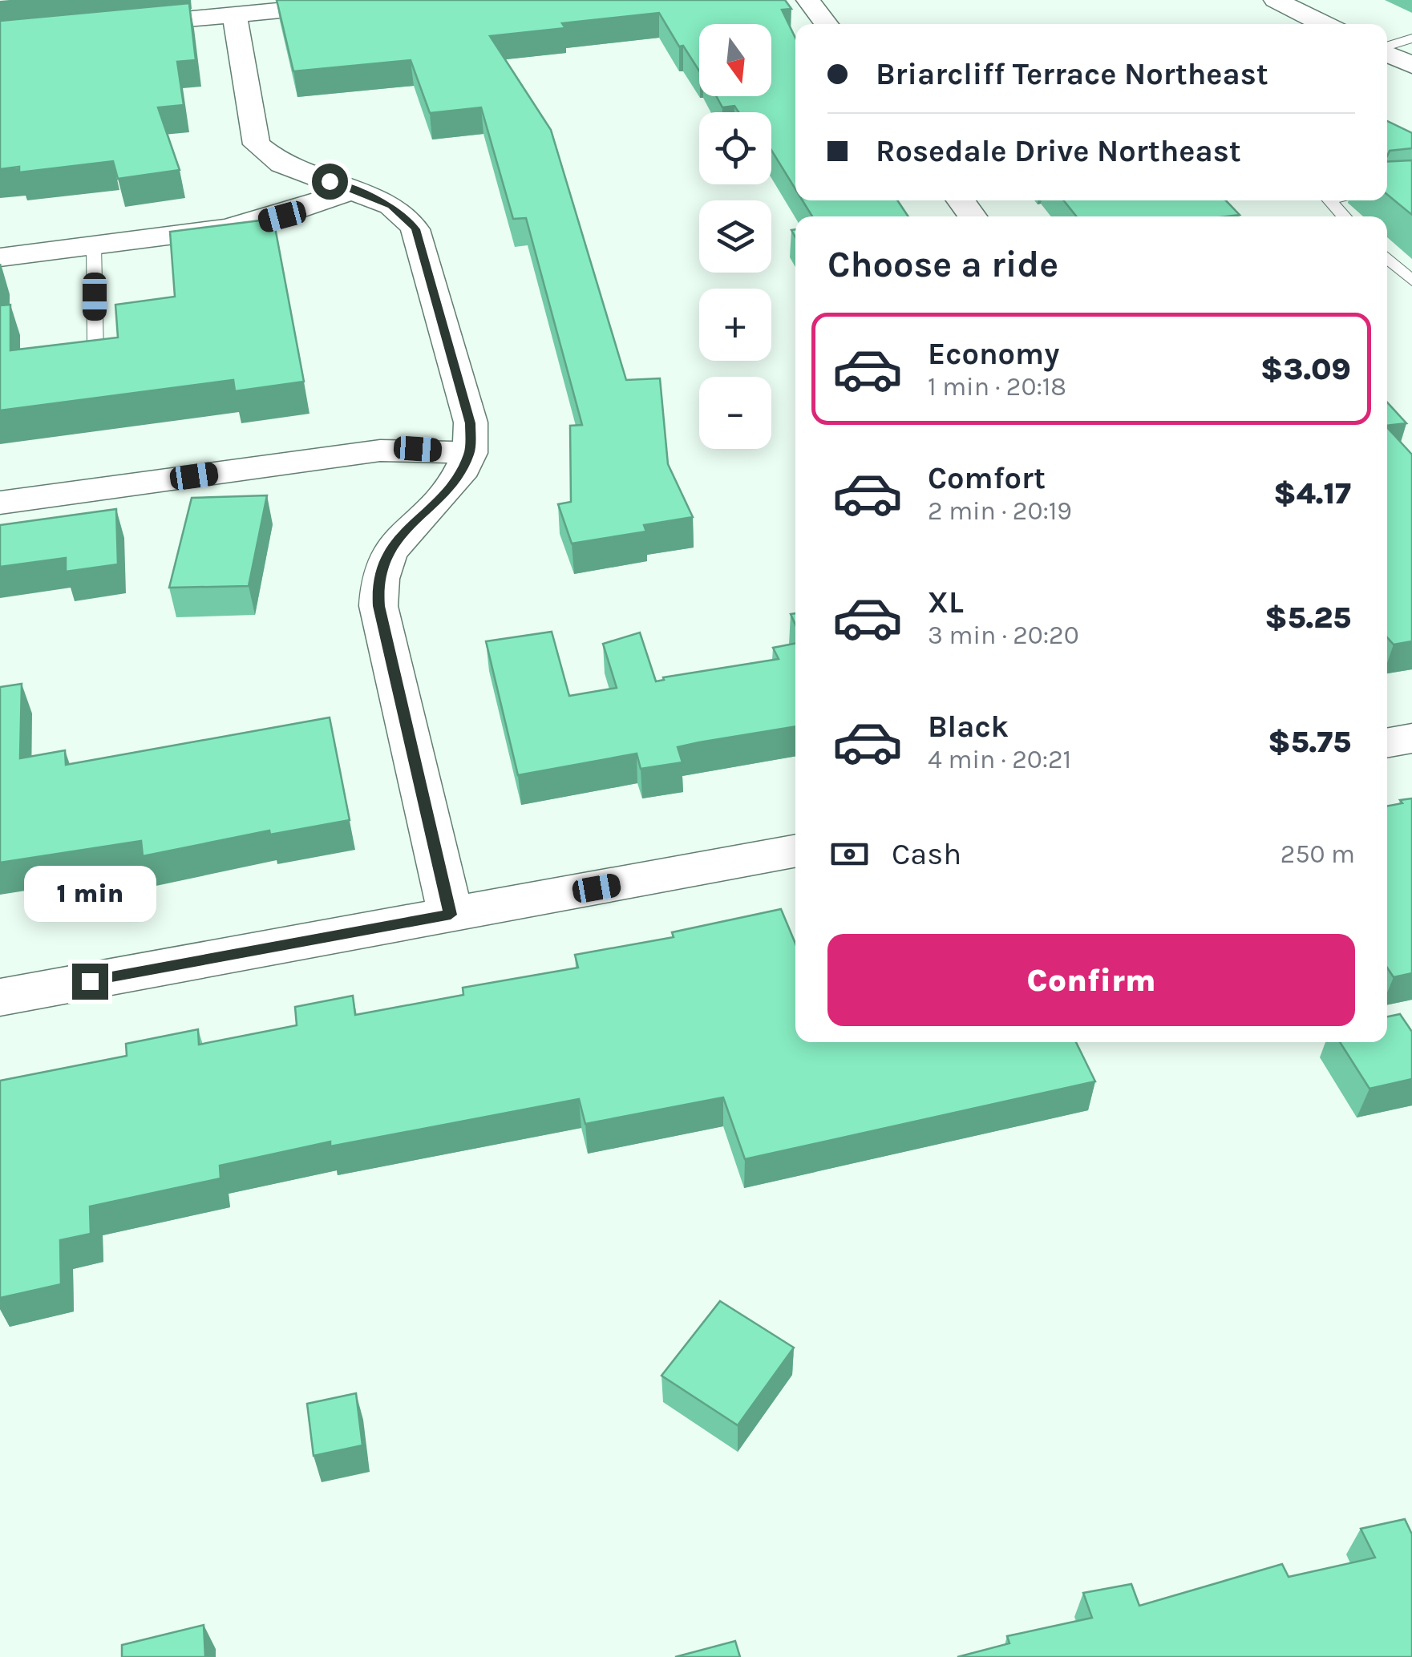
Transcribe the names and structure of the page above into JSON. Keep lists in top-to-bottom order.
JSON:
{
  "north": "bottom",
  "page": {
    "map_buttons": ["+", "−"],
    "banner": ["Briarcliff Terrace Northeast", "Rosedale Drive Northeast"],
    "heading": "Choose a ride",
    "list": [
      {
        "name": "Economy",
        "note": "1 min · 20:18",
        "value": "$3.09"
      },
      {
        "name": "Comfort",
        "note": "2 min · 20:19",
        "value": "$4.17"
      },
      {
        "name": "XL",
        "note": "3 min · 20:20",
        "value": "$5.25"
      },
      {
        "name": "Black",
        "note": "4 min · 20:21",
        "value": "$5.75"
      }
    ],
    "pay": ["Cash", "250 m"],
    "bubble": "1 min",
    "buttons": "Confirm"
  }
}
